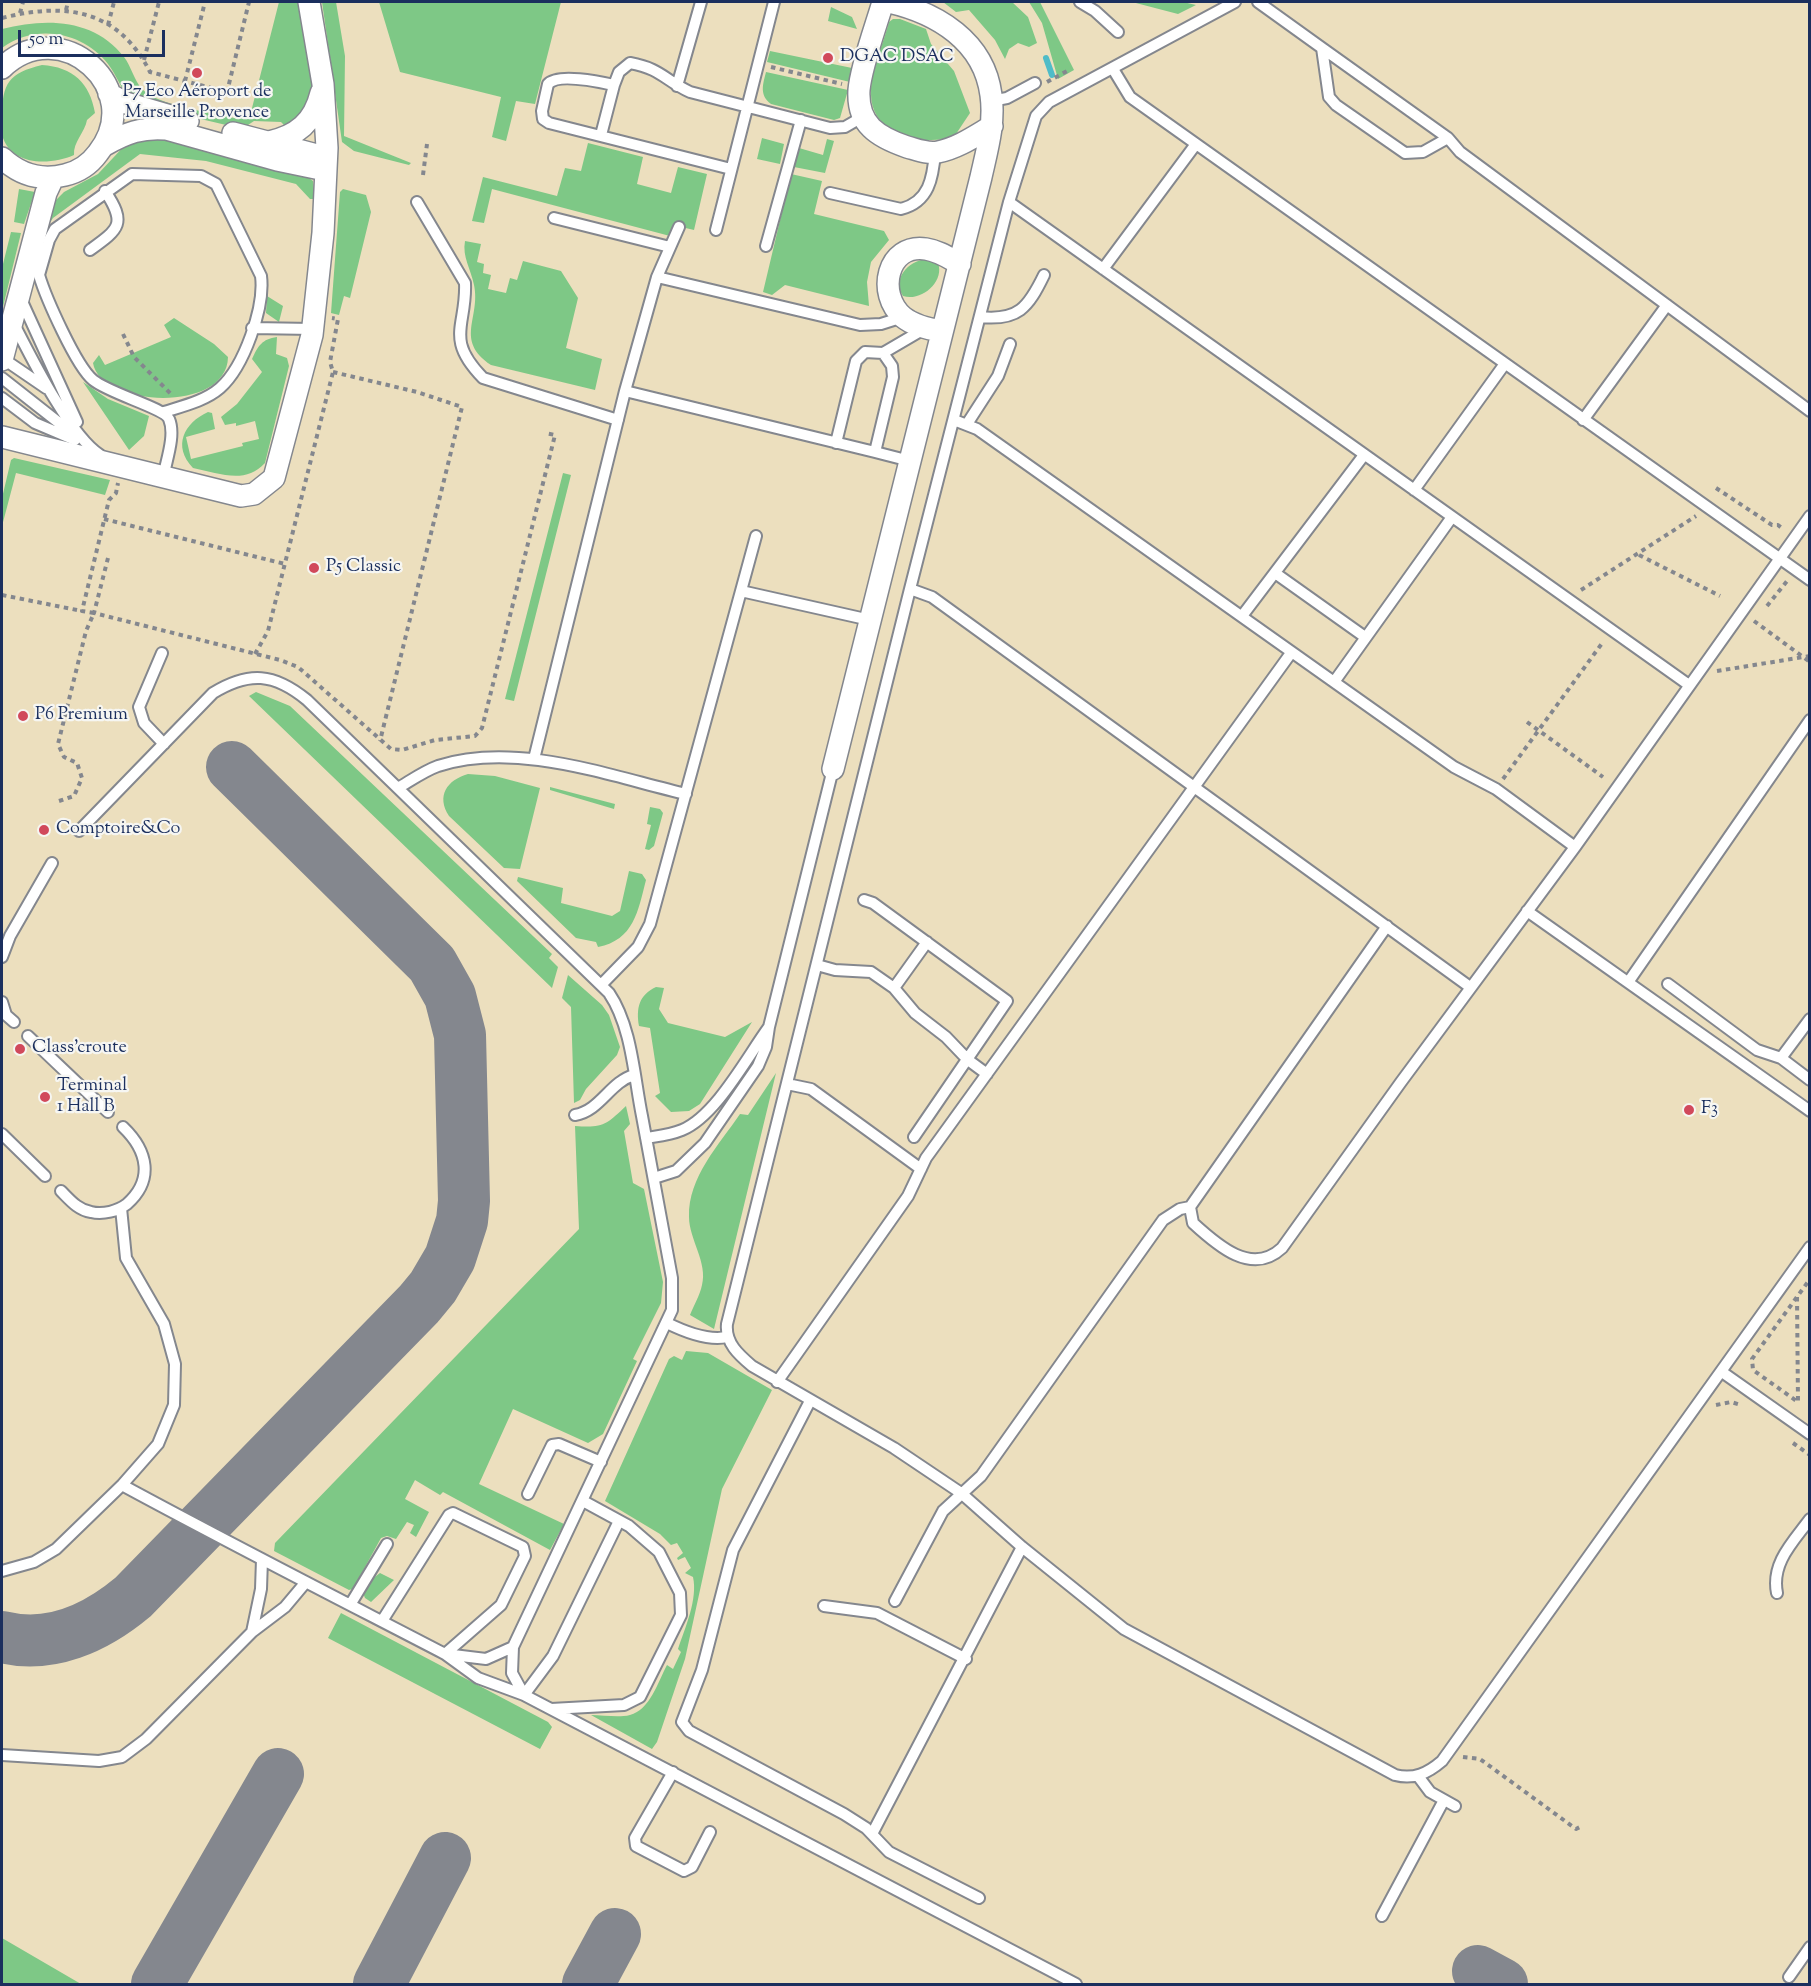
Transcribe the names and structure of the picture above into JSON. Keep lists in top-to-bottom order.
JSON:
{
  "places": [
    "DGAC DSAC",
    "P7 Eco Aéroport de Marseille Provence",
    "P5 Classic",
    "P6 Premium",
    "Comptoire&Co",
    "Class'croute",
    "Terminal 1 Hall B",
    "F3"
  ],
  "scale_bar": "50 m"
}
